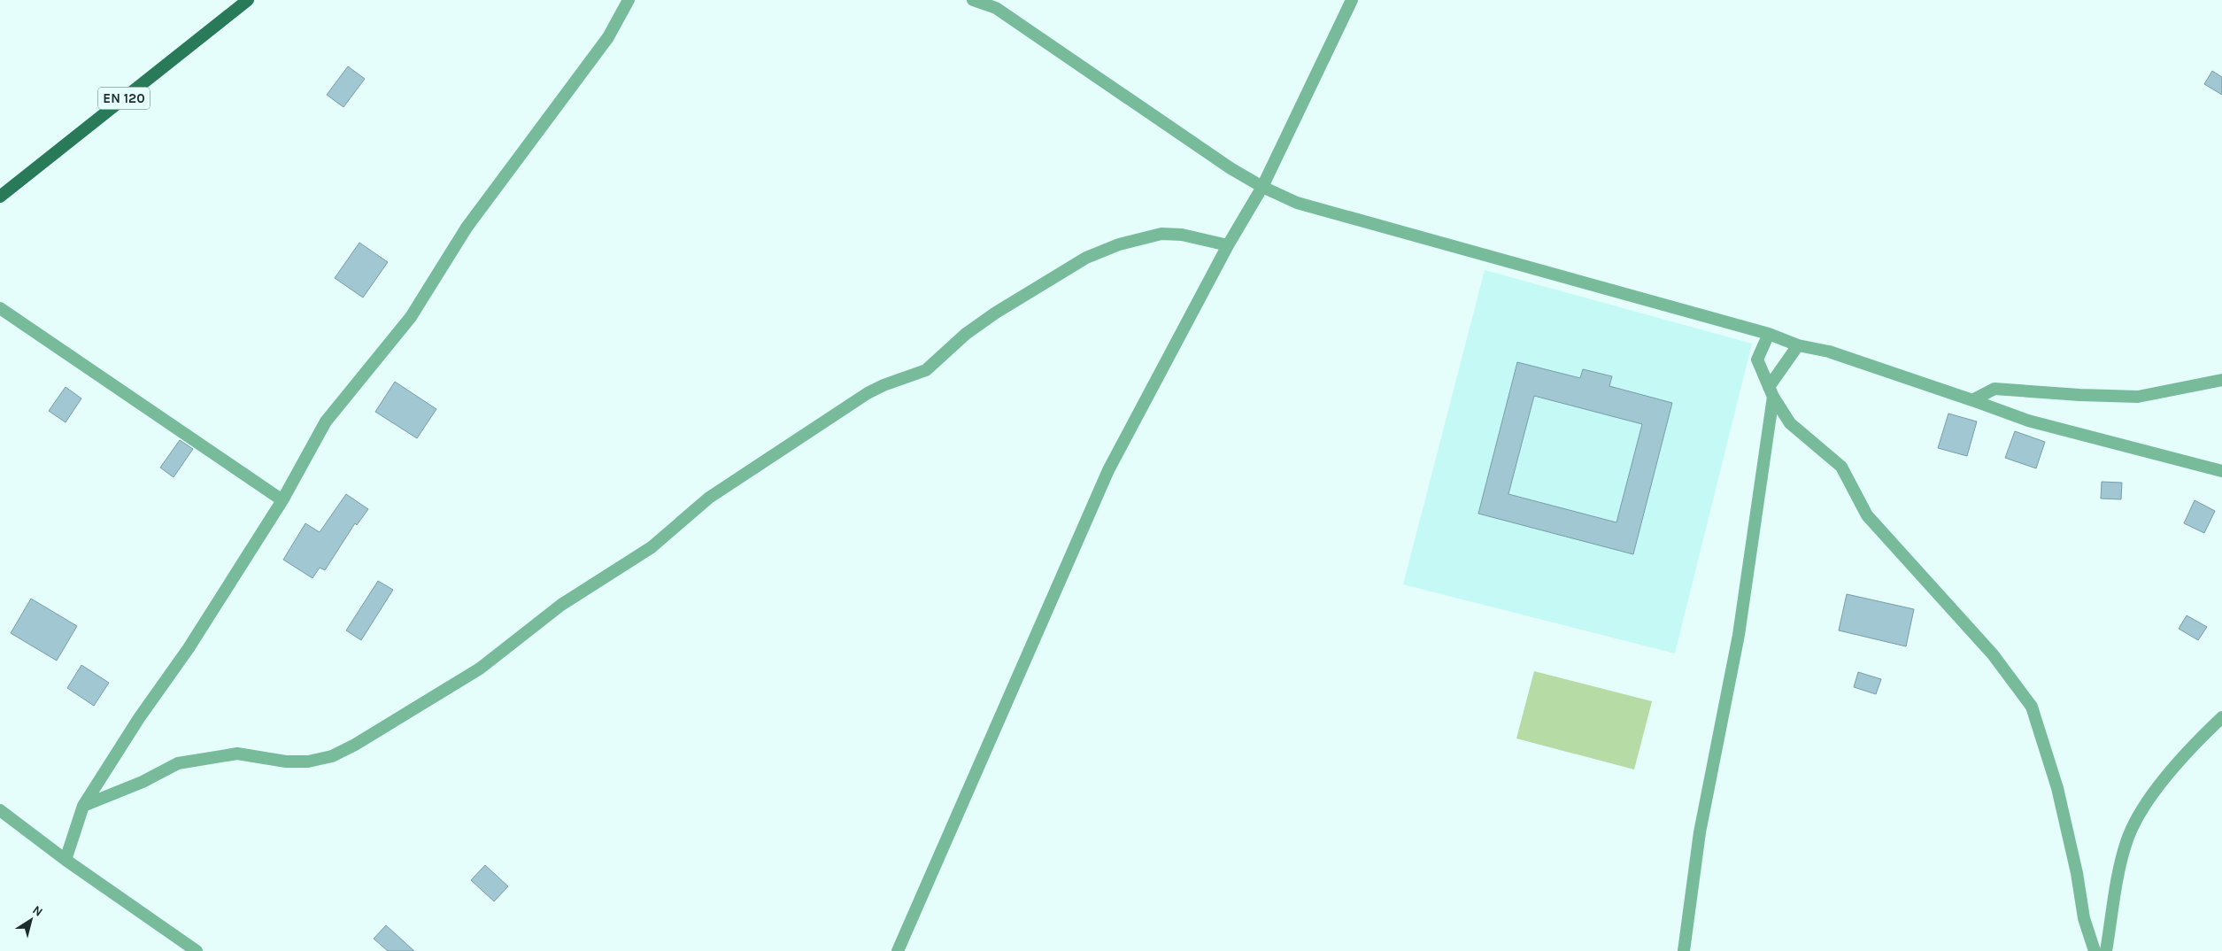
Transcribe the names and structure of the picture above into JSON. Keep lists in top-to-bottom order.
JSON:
{
  "streets": {
    "main road": ["EN 120"]
  },
  "north": "top right"
}
